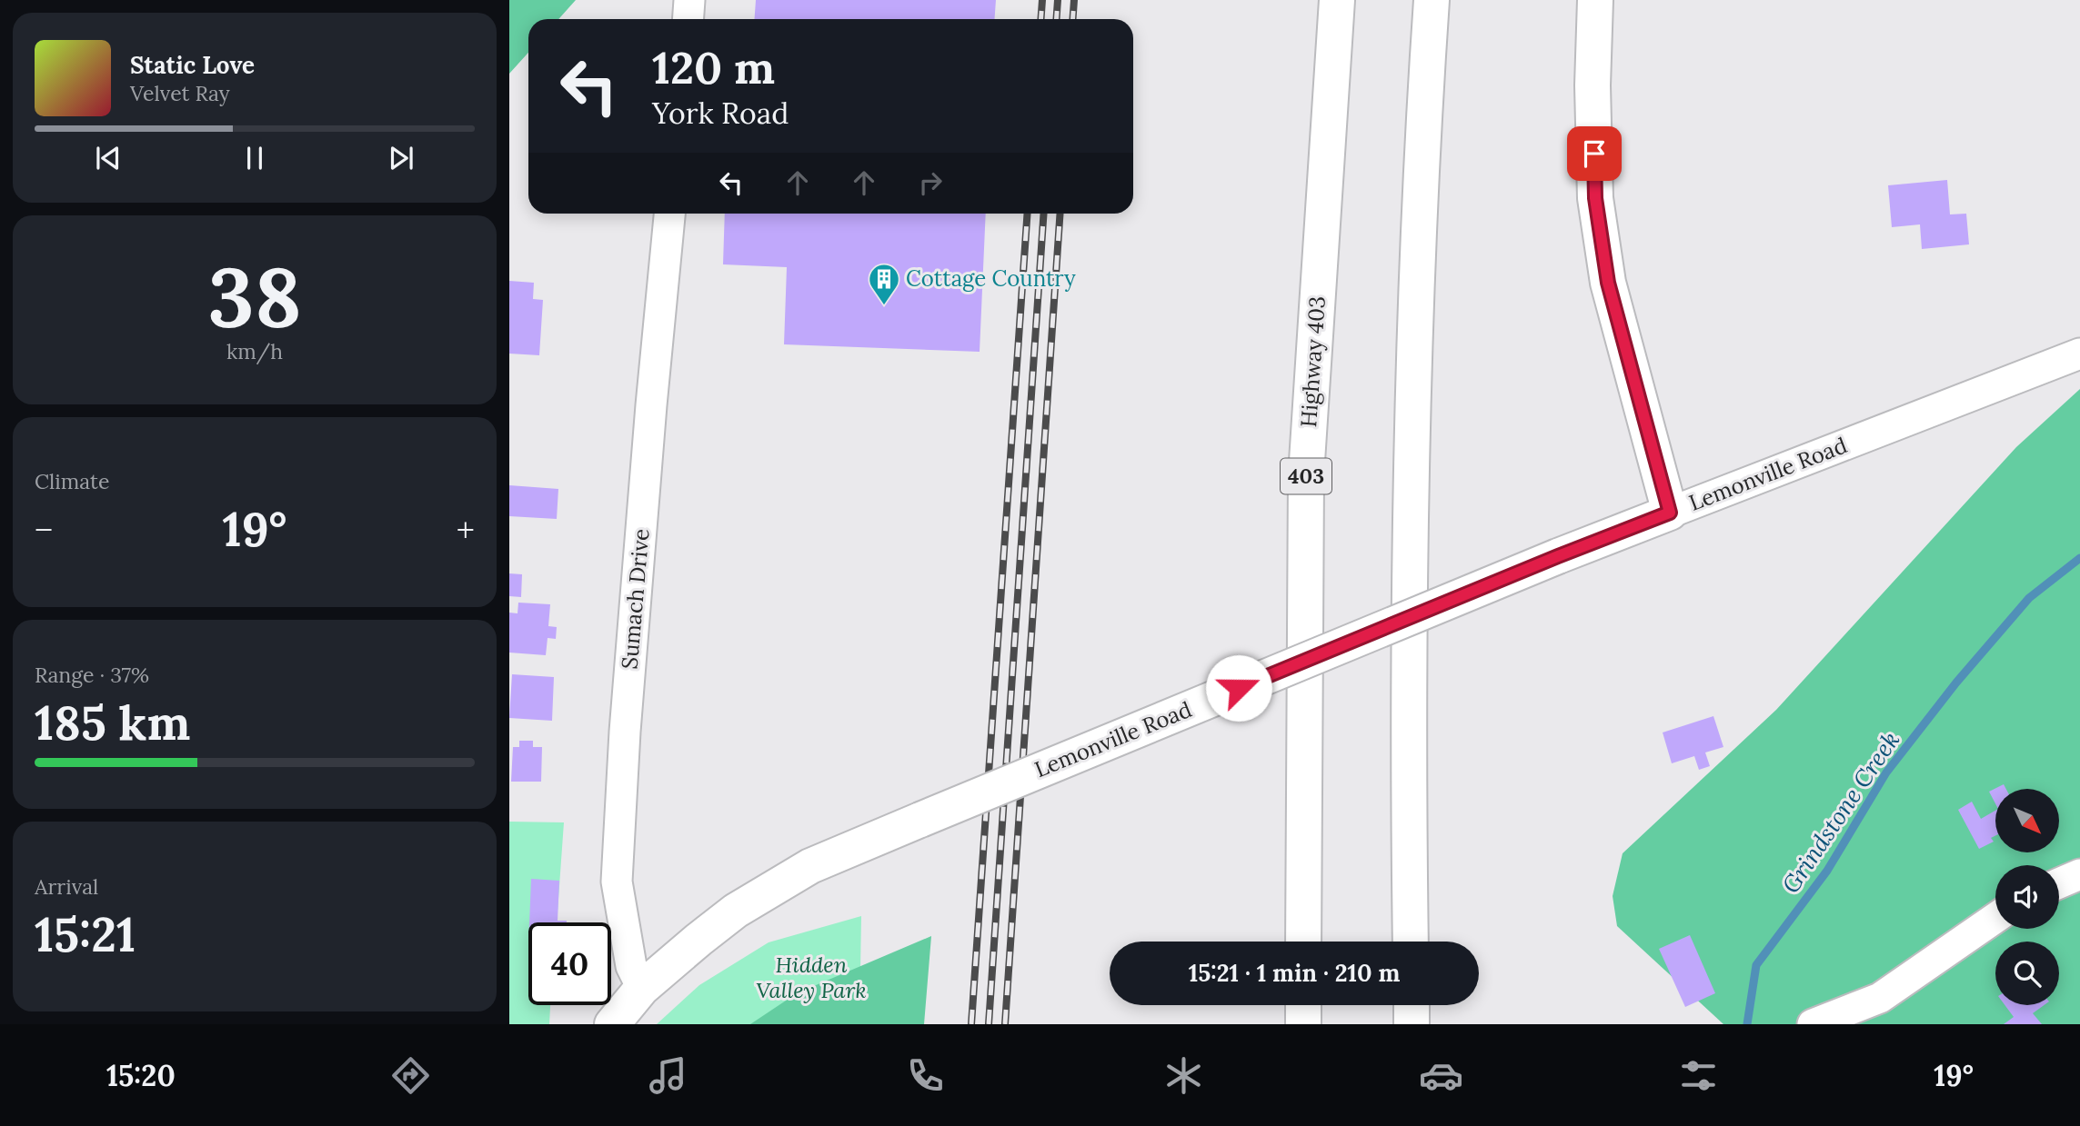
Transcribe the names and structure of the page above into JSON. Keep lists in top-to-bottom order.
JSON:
{
  "streets": {
    "main road": ["Highway 403", "Lemonville Road", "403"],
    "street": ["Sumach Drive"]
  },
  "crossings": [
    ["Lemonville Road", "Sumach Drive"]
  ],
  "water": ["Grindstone Creek"],
  "parks": ["Hidden Valley Park"],
  "places": {
    "building": ["Cottage Country"]
  },
  "north": "bottom right",
  "page": {
    "turn": ["120 m", "York Road"],
    "song": ["Static Love", "Velvet Ray"],
    "tile": [
      ["38", "km/h"],
      "Climate",
      ["Range · 37%", "185 km"],
      ["Arrival", "15:21"]
    ],
    "heat": ["−", "19°", "+"],
    "limit": "40",
    "trip": "15:21 · 1 min · 210 m",
    "tabs": ["15:20", "19°"]
  }
}
